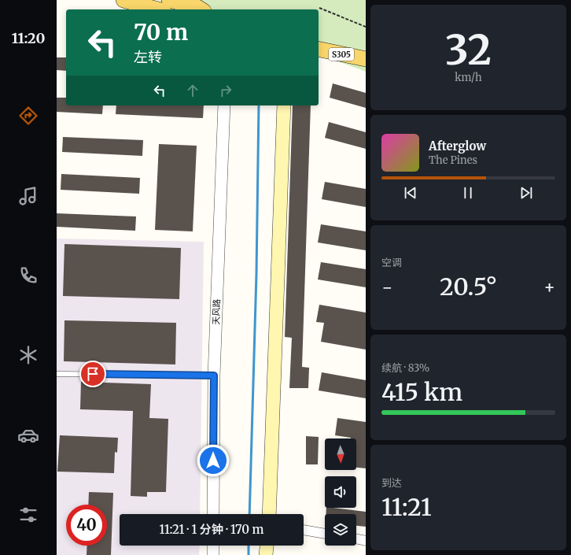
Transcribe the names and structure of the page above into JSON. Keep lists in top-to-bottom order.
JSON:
{
  "streets": {
    "main road": ["S305"],
    "street": ["天风路"]
  },
  "north": "bottom",
  "page": {
    "tabs": "11:20",
    "tile": [
      ["32", "km/h"],
      "空调",
      ["续航 · 83%", "415 km"],
      ["到达", "11:21"]
    ],
    "turn": ["70 m", "左转"],
    "song": ["Afterglow", "The Pines"],
    "heat": ["−", "20.5°", "+"],
    "limit": "40",
    "trip": "11:21 · 1 分钟 · 170 m"
  }
}
